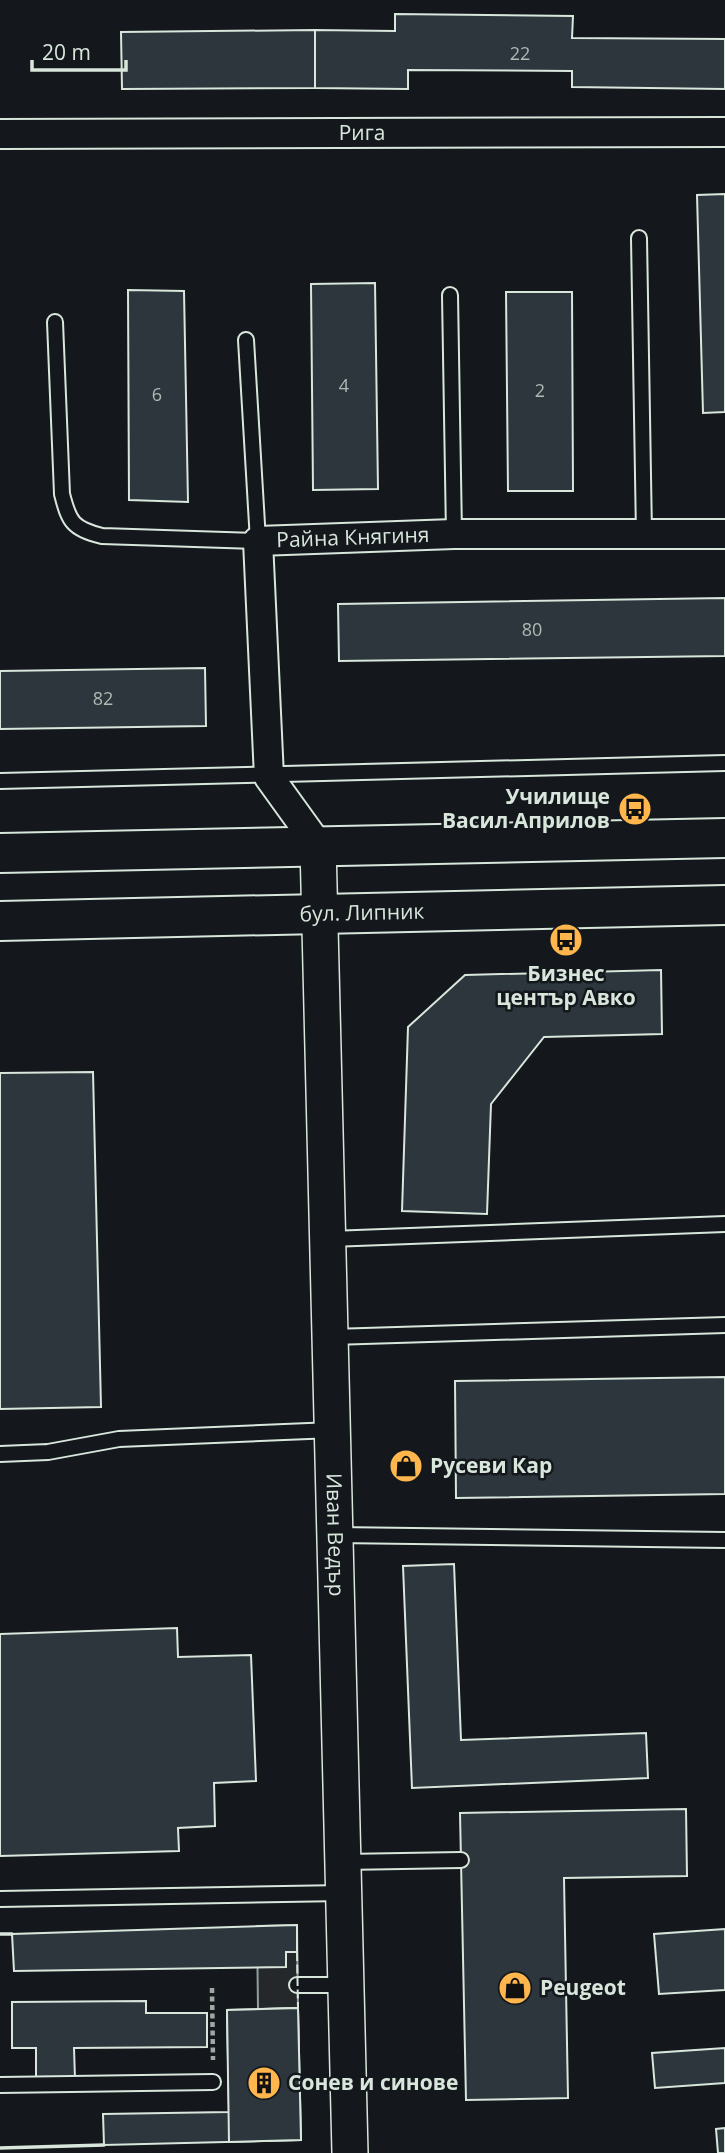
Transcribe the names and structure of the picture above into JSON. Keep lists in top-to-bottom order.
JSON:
{
  "streets": {
    "main road": ["бул. Липник"],
    "street": ["Рига", "Райна Княгиня", "Иван Ведър"]
  },
  "crossings": [
    ["бул. Липник", "Иван Ведър"]
  ],
  "places": {
    "bus stop": ["Училище Васил Априлов", "Бизнес център Авко"],
    "shop": ["Русеви Кар", "Peugeot"],
    "building": ["Сонев и синове"]
  },
  "house_numbers": [
    "22",
    "4",
    "2",
    "6",
    "80",
    "82"
  ],
  "scale_bar": "20 m"
}
